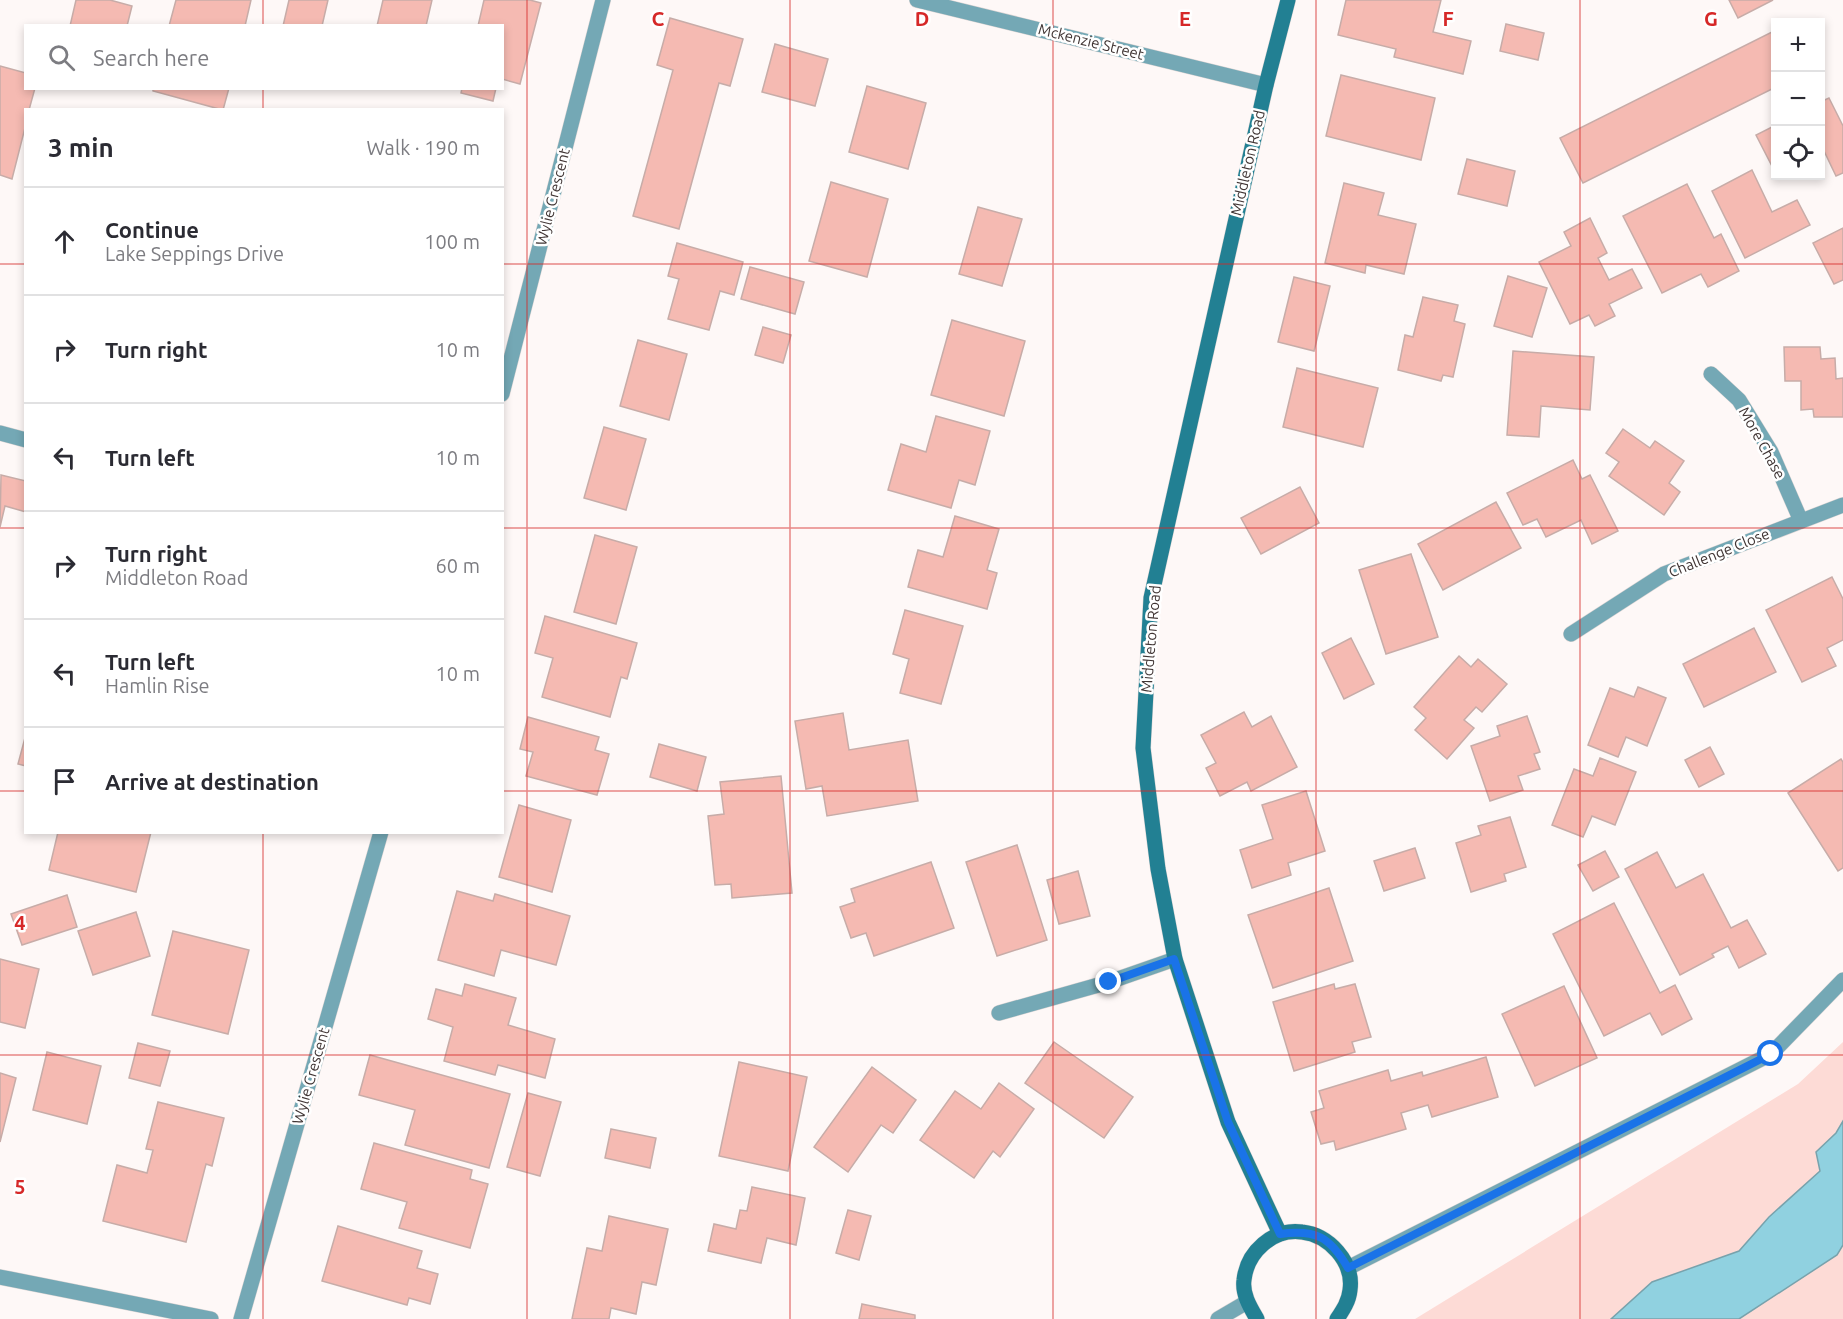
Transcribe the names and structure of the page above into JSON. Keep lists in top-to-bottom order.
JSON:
{
  "streets": {
    "main road": ["Middleton Road"],
    "street": [
      "Mckenzie Street",
      "Wylie Crescent",
      "More Chase",
      "Challenge Close"
    ]
  },
  "crossings": [
    ["Mckenzie Street", "Middleton Road"],
    ["More Chase", "Challenge Close"]
  ],
  "page": {
    "map_buttons": ["+", "−"],
    "search": "Search here",
    "heading": ["3 min", "Walk · 190 m"],
    "list": [
      ["Continue", "Lake Seppings Drive", "100 m"],
      ["Turn right", "10 m"],
      ["Turn left", "10 m"],
      ["Turn right", "Middleton Road", "60 m"],
      ["Turn left", "Hamlin Rise", "10 m"],
      "Arrive at destination"
    ]
  },
  "grid": {
    "columns": [
      "C",
      "D",
      "E",
      "F",
      "G"
    ],
    "rows": ["4", "5"]
  }
}
